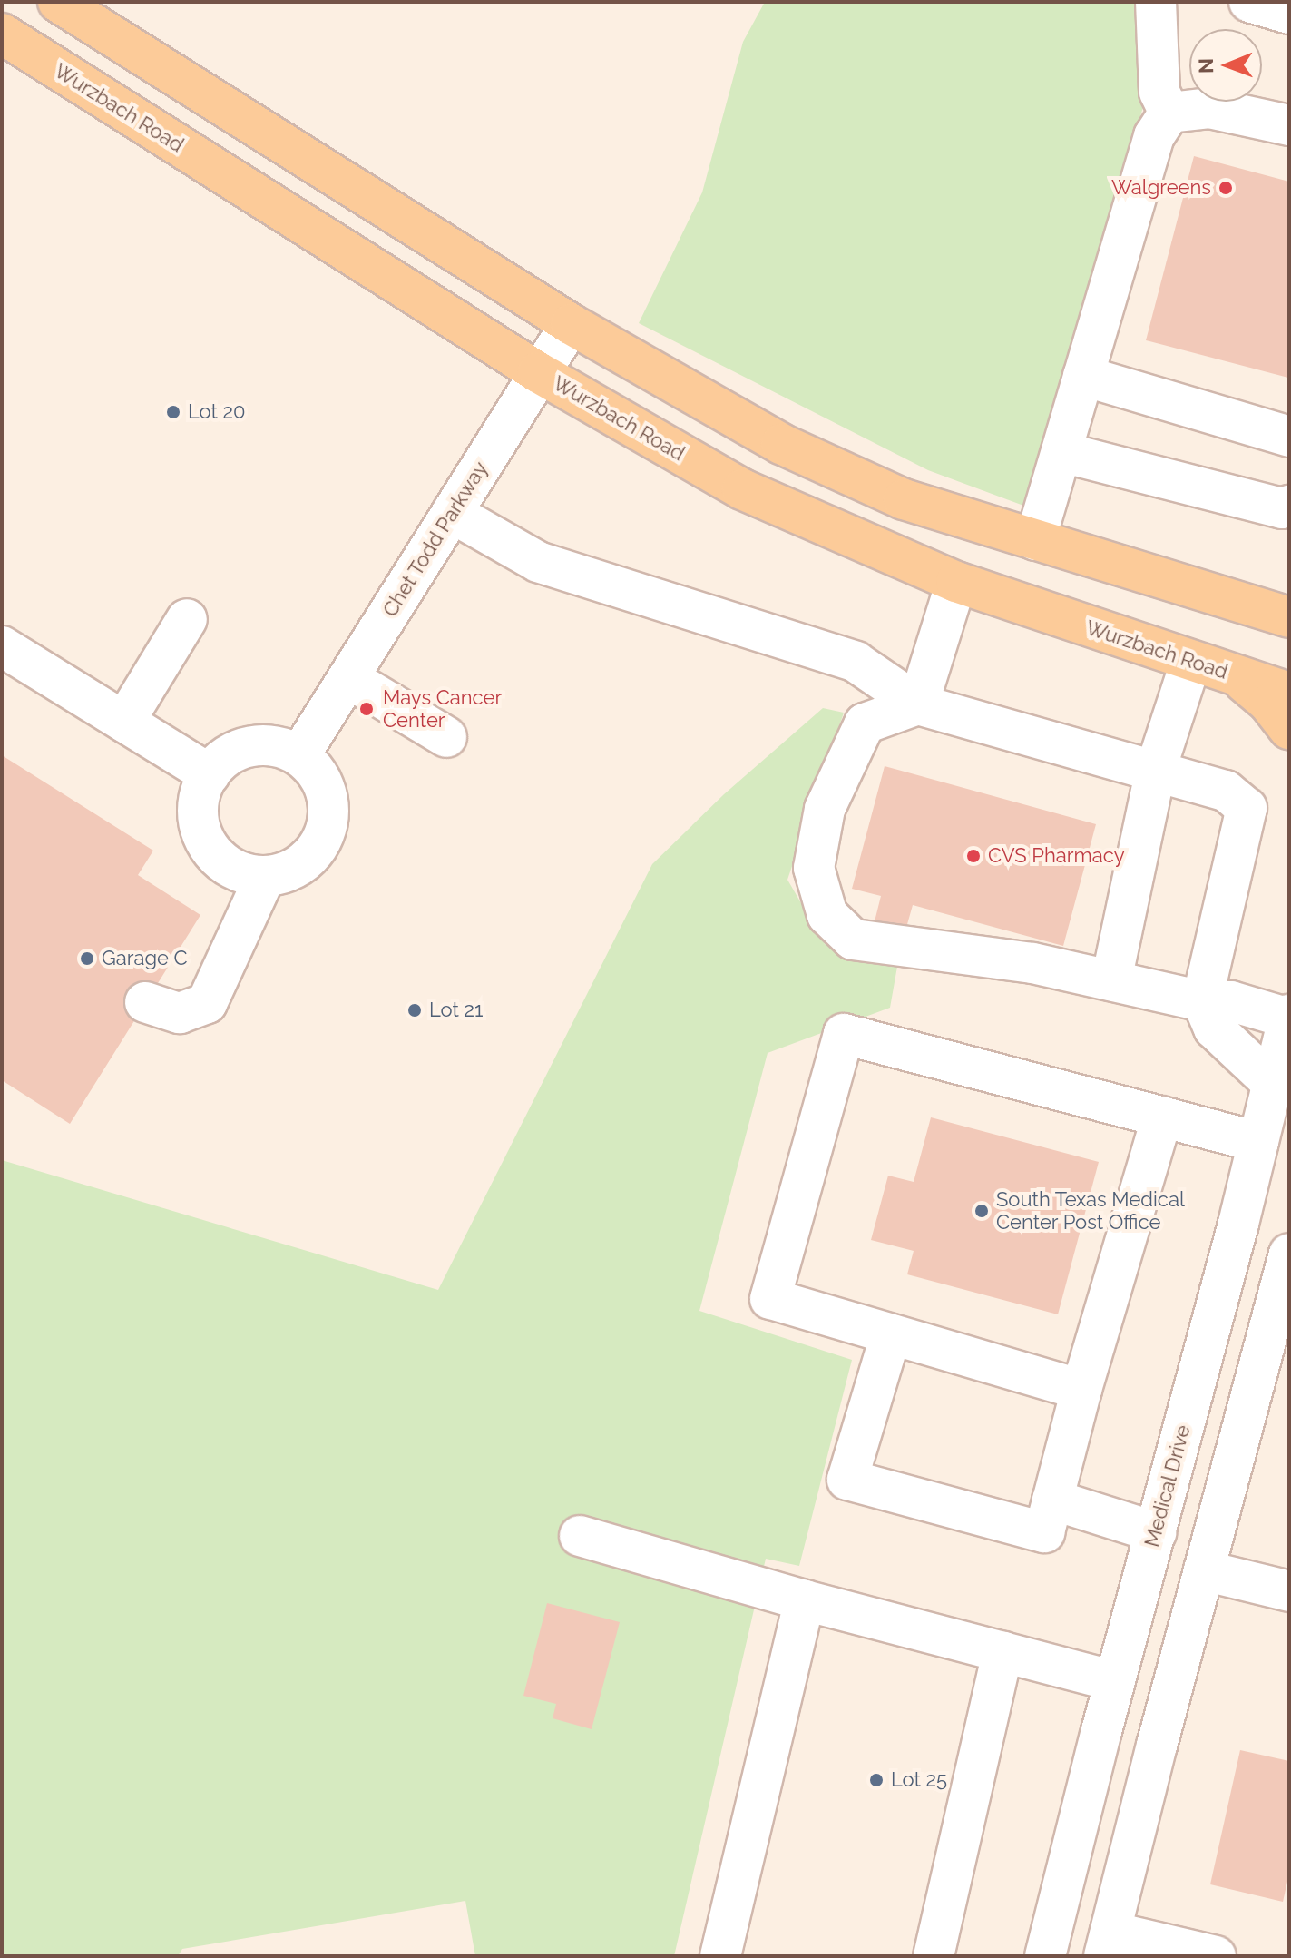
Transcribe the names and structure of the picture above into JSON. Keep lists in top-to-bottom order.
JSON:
{
  "streets": {
    "main road": ["Wurzbach Road"],
    "street": ["Chet Todd Parkway", "Medical Drive"]
  },
  "crossings": [
    ["Wurzbach Road", "Chet Todd Parkway"]
  ],
  "places": [
    "Walgreens",
    "Lot 20",
    "Mays Cancer Center",
    "CVS Pharmacy",
    "Garage C",
    "Lot 21",
    "South Texas Medical Center Post Office",
    "Lot 25"
  ],
  "north": "left"
}
